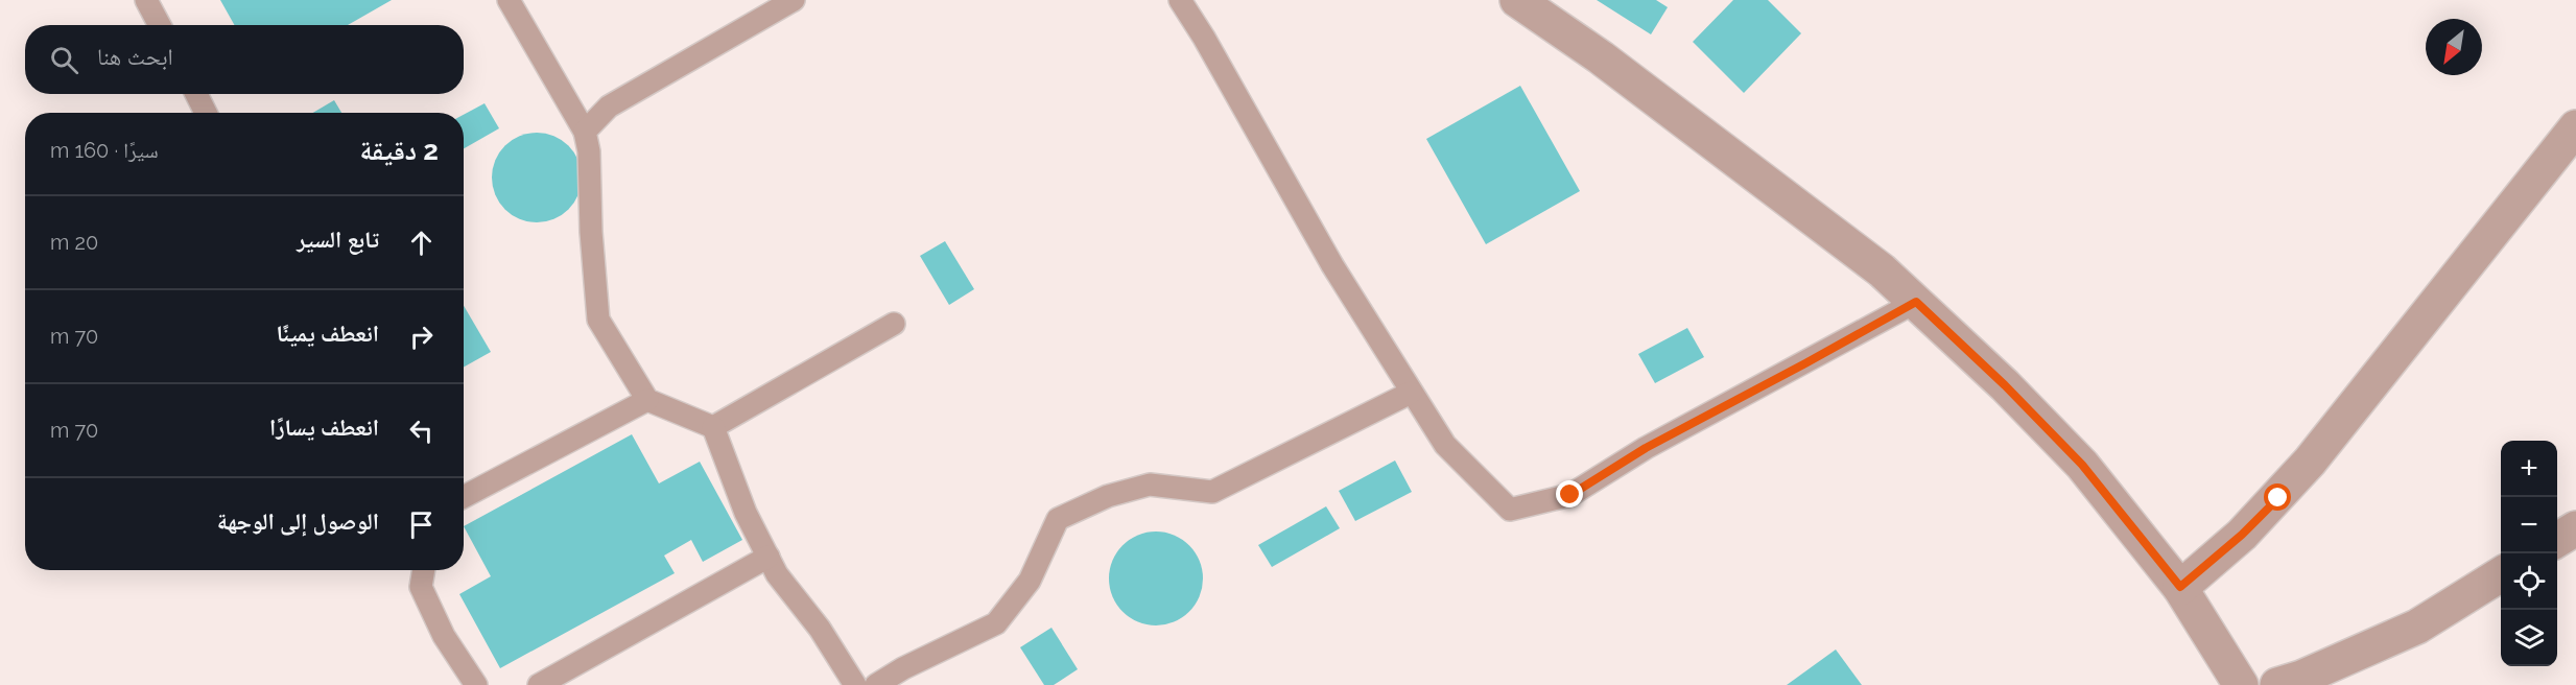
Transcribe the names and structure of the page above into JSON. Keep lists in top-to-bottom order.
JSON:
{
  "north": "bottom left",
  "page": {
    "search": "ابحث هنا",
    "heading": ["2 دقيقة", "سيرًا · 160 m"],
    "list": [
      ["تابع السير", "20 m"],
      ["انعطف يمينًا", "70 m"],
      ["انعطف يسارًا", "70 m"],
      "الوصول إلى الوجهة"
    ],
    "map_buttons": ["+", "−"]
  }
}
